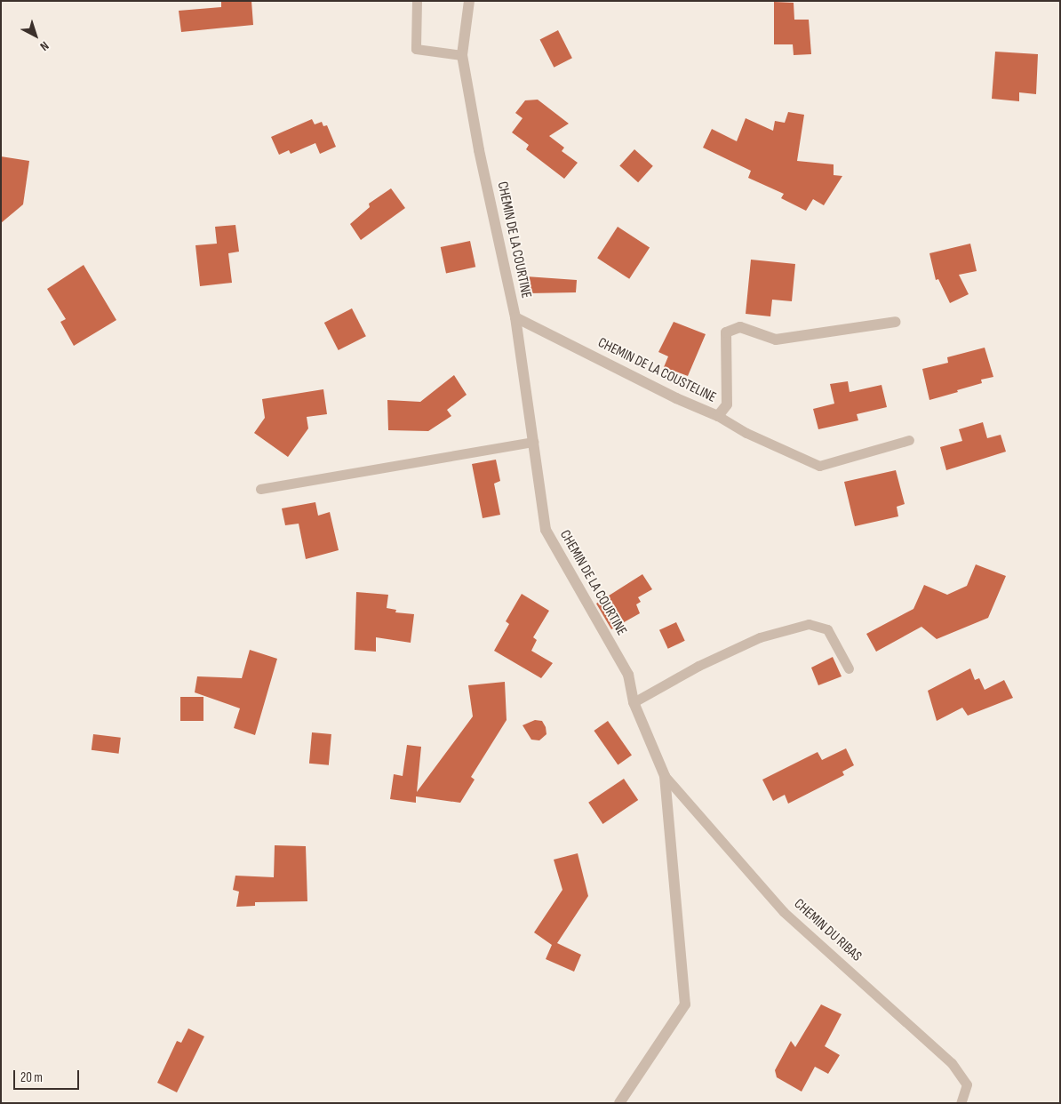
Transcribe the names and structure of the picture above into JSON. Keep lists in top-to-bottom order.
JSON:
{
  "streets": {
    "street": ["CHEMIN DE LA COURTINE", "CHEMIN DE LA COUSTELINE"],
    "lane": ["CHEMIN DU RIBAS"]
  },
  "crossings": [
    ["CHEMIN DE LA COURTINE", "CHEMIN DE LA COUSTELINE"],
    ["CHEMIN DE LA COURTINE", "CHEMIN DU RIBAS"]
  ],
  "scale_bar": "20 m",
  "north": "bottom right"
}
